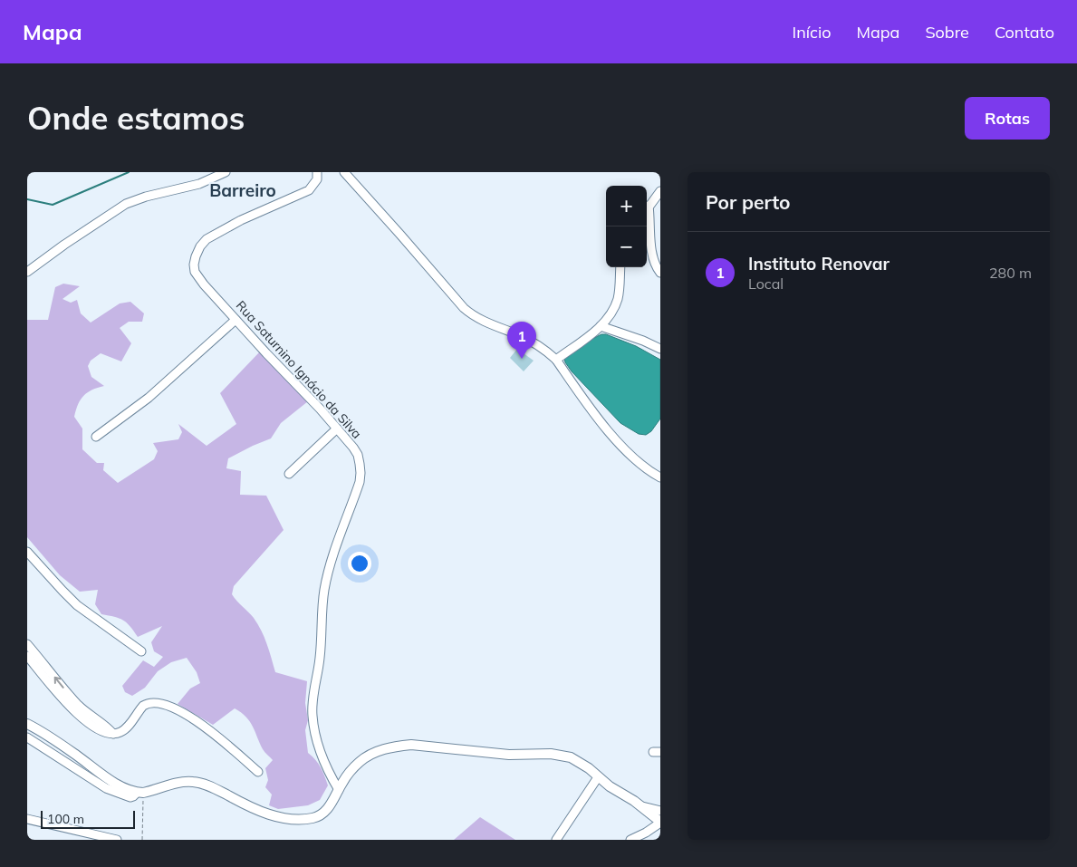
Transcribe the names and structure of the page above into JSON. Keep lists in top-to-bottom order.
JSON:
{
  "streets": {
    "street": ["Rua Saturnino Ignácio da Silva"]
  },
  "districts": ["Barreiro"],
  "scale_bar": "100 m",
  "page": {
    "header": "Mapa",
    "nav": [
      "Início",
      "Mapa",
      "Sobre",
      "Contato"
    ],
    "buttons": "Rotas",
    "title": "Onde estamos",
    "heading": "Por perto",
    "map_buttons": ["+", "−"],
    "list": [
      {
        "mark": "1",
        "name": "Instituto Renovar",
        "note": "Local",
        "value": "280 m"
      }
    ],
    "pins": "1",
    "scale": "100 m"
  }
}
